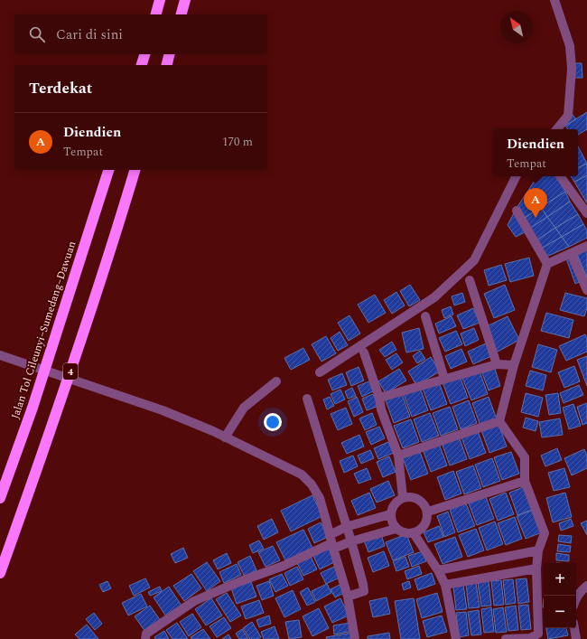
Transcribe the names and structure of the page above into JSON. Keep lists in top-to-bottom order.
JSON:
{
  "streets": {
    "highway": ["Jalan Tol Cileunyi–Sumedang–Dawuan", "4"]
  },
  "north": "top left",
  "page": {
    "search": "Cari di sini",
    "heading": "Terdekat",
    "list": [
      {
        "mark": "A",
        "name": "Diendien",
        "note": "Tempat",
        "value": "170 m"
      }
    ],
    "popup": ["Diendien", "Tempat"],
    "pins": "A",
    "map_buttons": ["+", "−"]
  }
}
